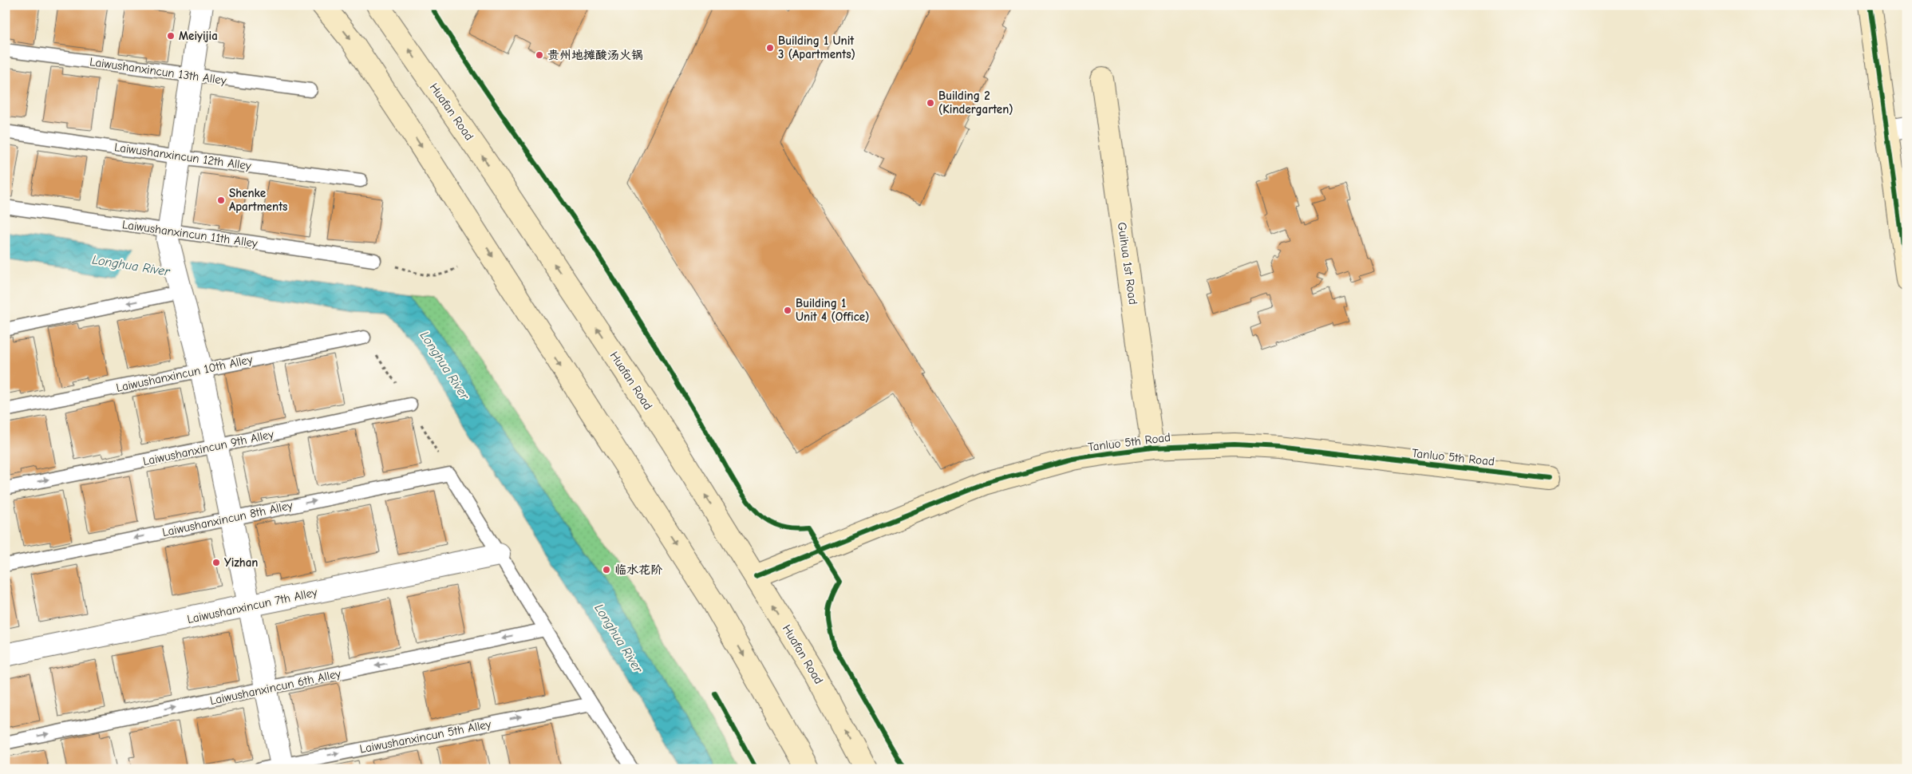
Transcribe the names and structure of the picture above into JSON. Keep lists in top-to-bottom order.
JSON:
{
  "streets": {
    "main road": ["Huafan Road", "Guihua 1st Road", "Tanluo 5th Road"],
    "street": ["Laiwushanxincun 7th Alley"],
    "lane": [
      "Laiwushanxincun 13th Alley",
      "Laiwushanxincun 12th Alley",
      "Laiwushanxincun 11th Alley",
      "Laiwushanxincun 10th Alley",
      "Laiwushanxincun 9th Alley",
      "Laiwushanxincun 8th Alley",
      "Laiwushanxincun 6th Alley",
      "Laiwushanxincun 5th Alley"
    ]
  },
  "crossings": [
    ["Huafan Road", "Tanluo 5th Road"],
    ["Guihua 1st Road", "Tanluo 5th Road"],
    ["Laiwushanxincun 8th Alley", "Laiwushanxincun 7th Alley"]
  ],
  "one_way": ["Laiwushanxincun 9th Alley", "Laiwushanxincun 5th Alley"],
  "water": ["Longhua River"],
  "places": [
    "Meiyijia",
    "Building 1 Unit 3 (Apartments)",
    "贵州地摊酸汤火锅",
    "Building 2 (Kindergarten)",
    "Shenke Apartments",
    "Building 1 Unit 4 (Office)",
    "Yizhan",
    "临水花阶"
  ]
}
